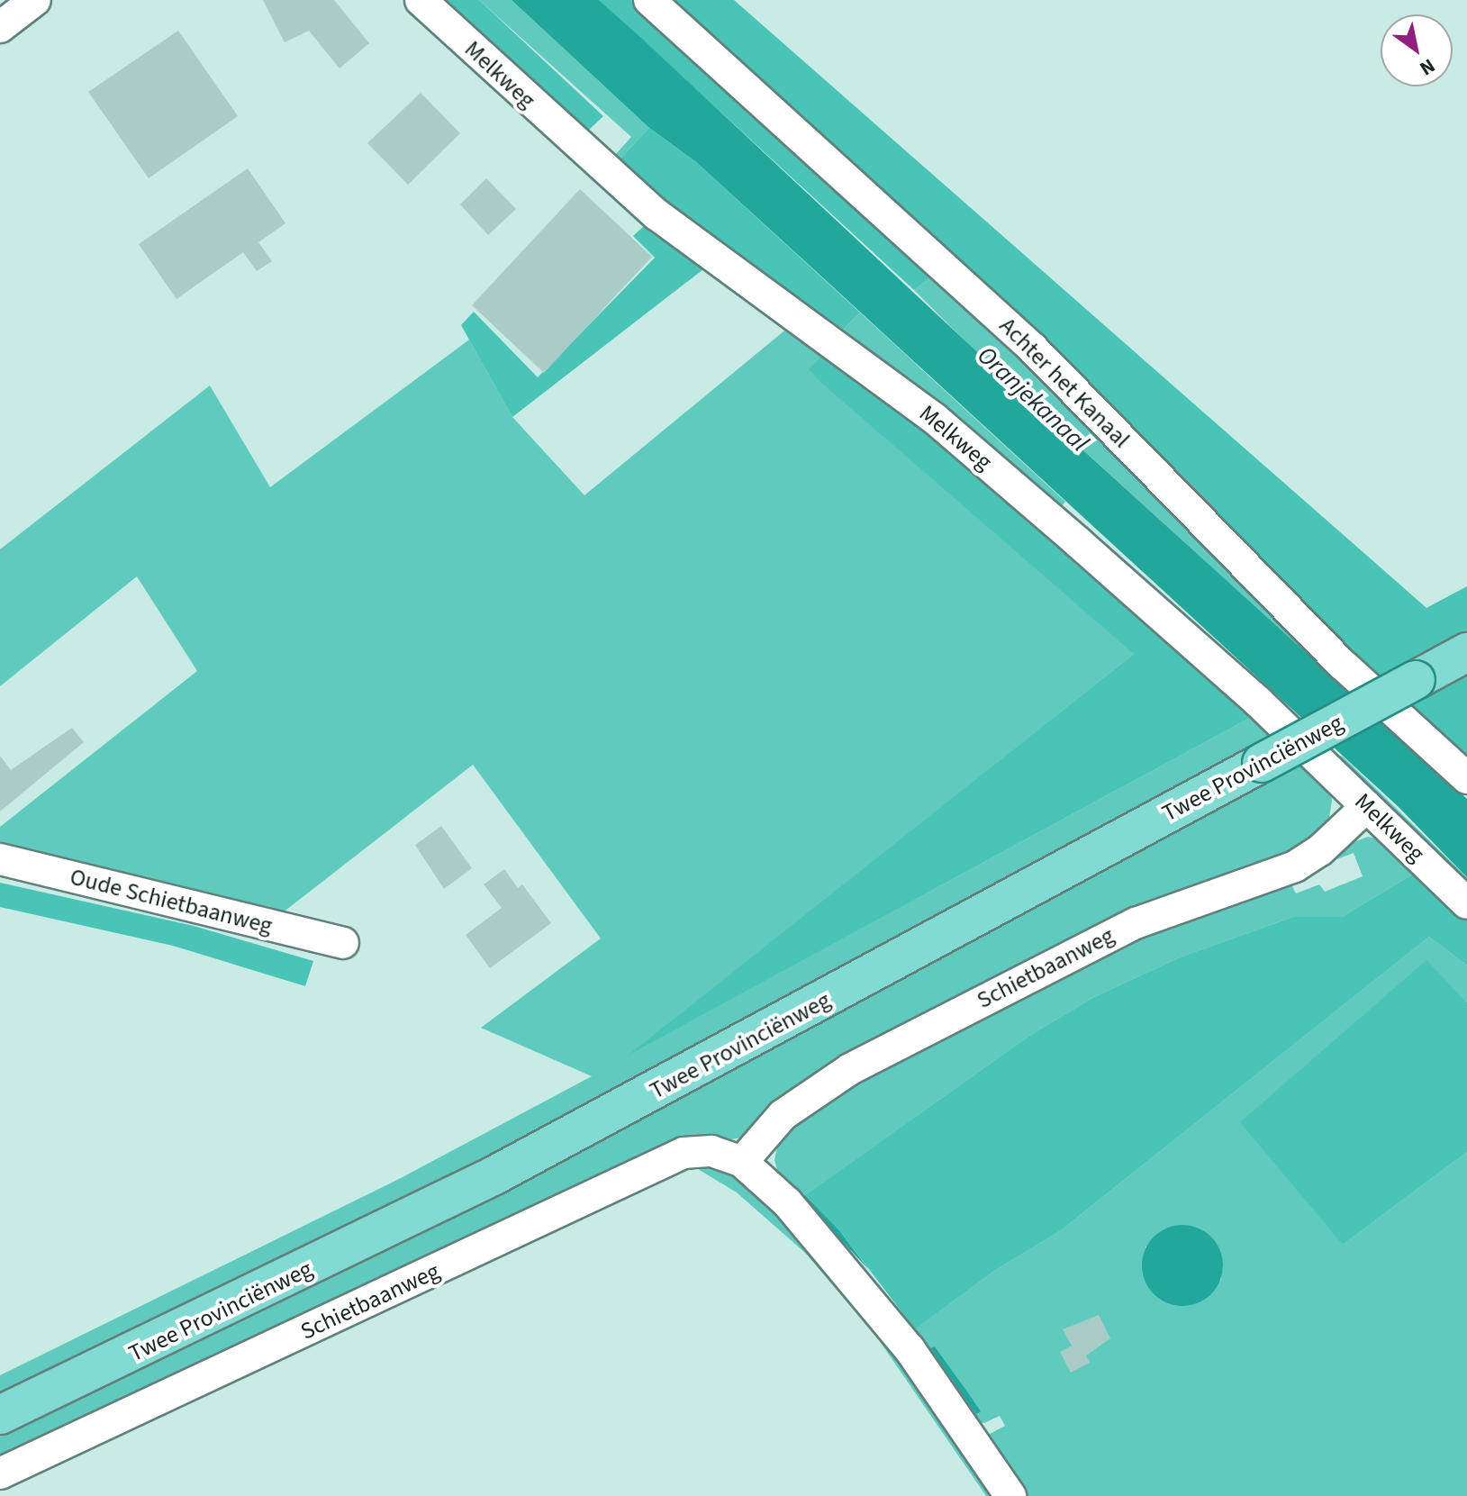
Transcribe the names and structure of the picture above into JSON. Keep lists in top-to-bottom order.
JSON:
{
  "streets": {
    "main road": ["Twee Provinciënweg"],
    "street": [
      "Melkweg",
      "Achter het Kanaal",
      "Oude Schietbaanweg",
      "Schietbaanweg"
    ]
  },
  "crossings": [
    ["Melkweg", "Schietbaanweg"]
  ],
  "water": ["Oranjekanaal"],
  "north": "bottom right"
}
